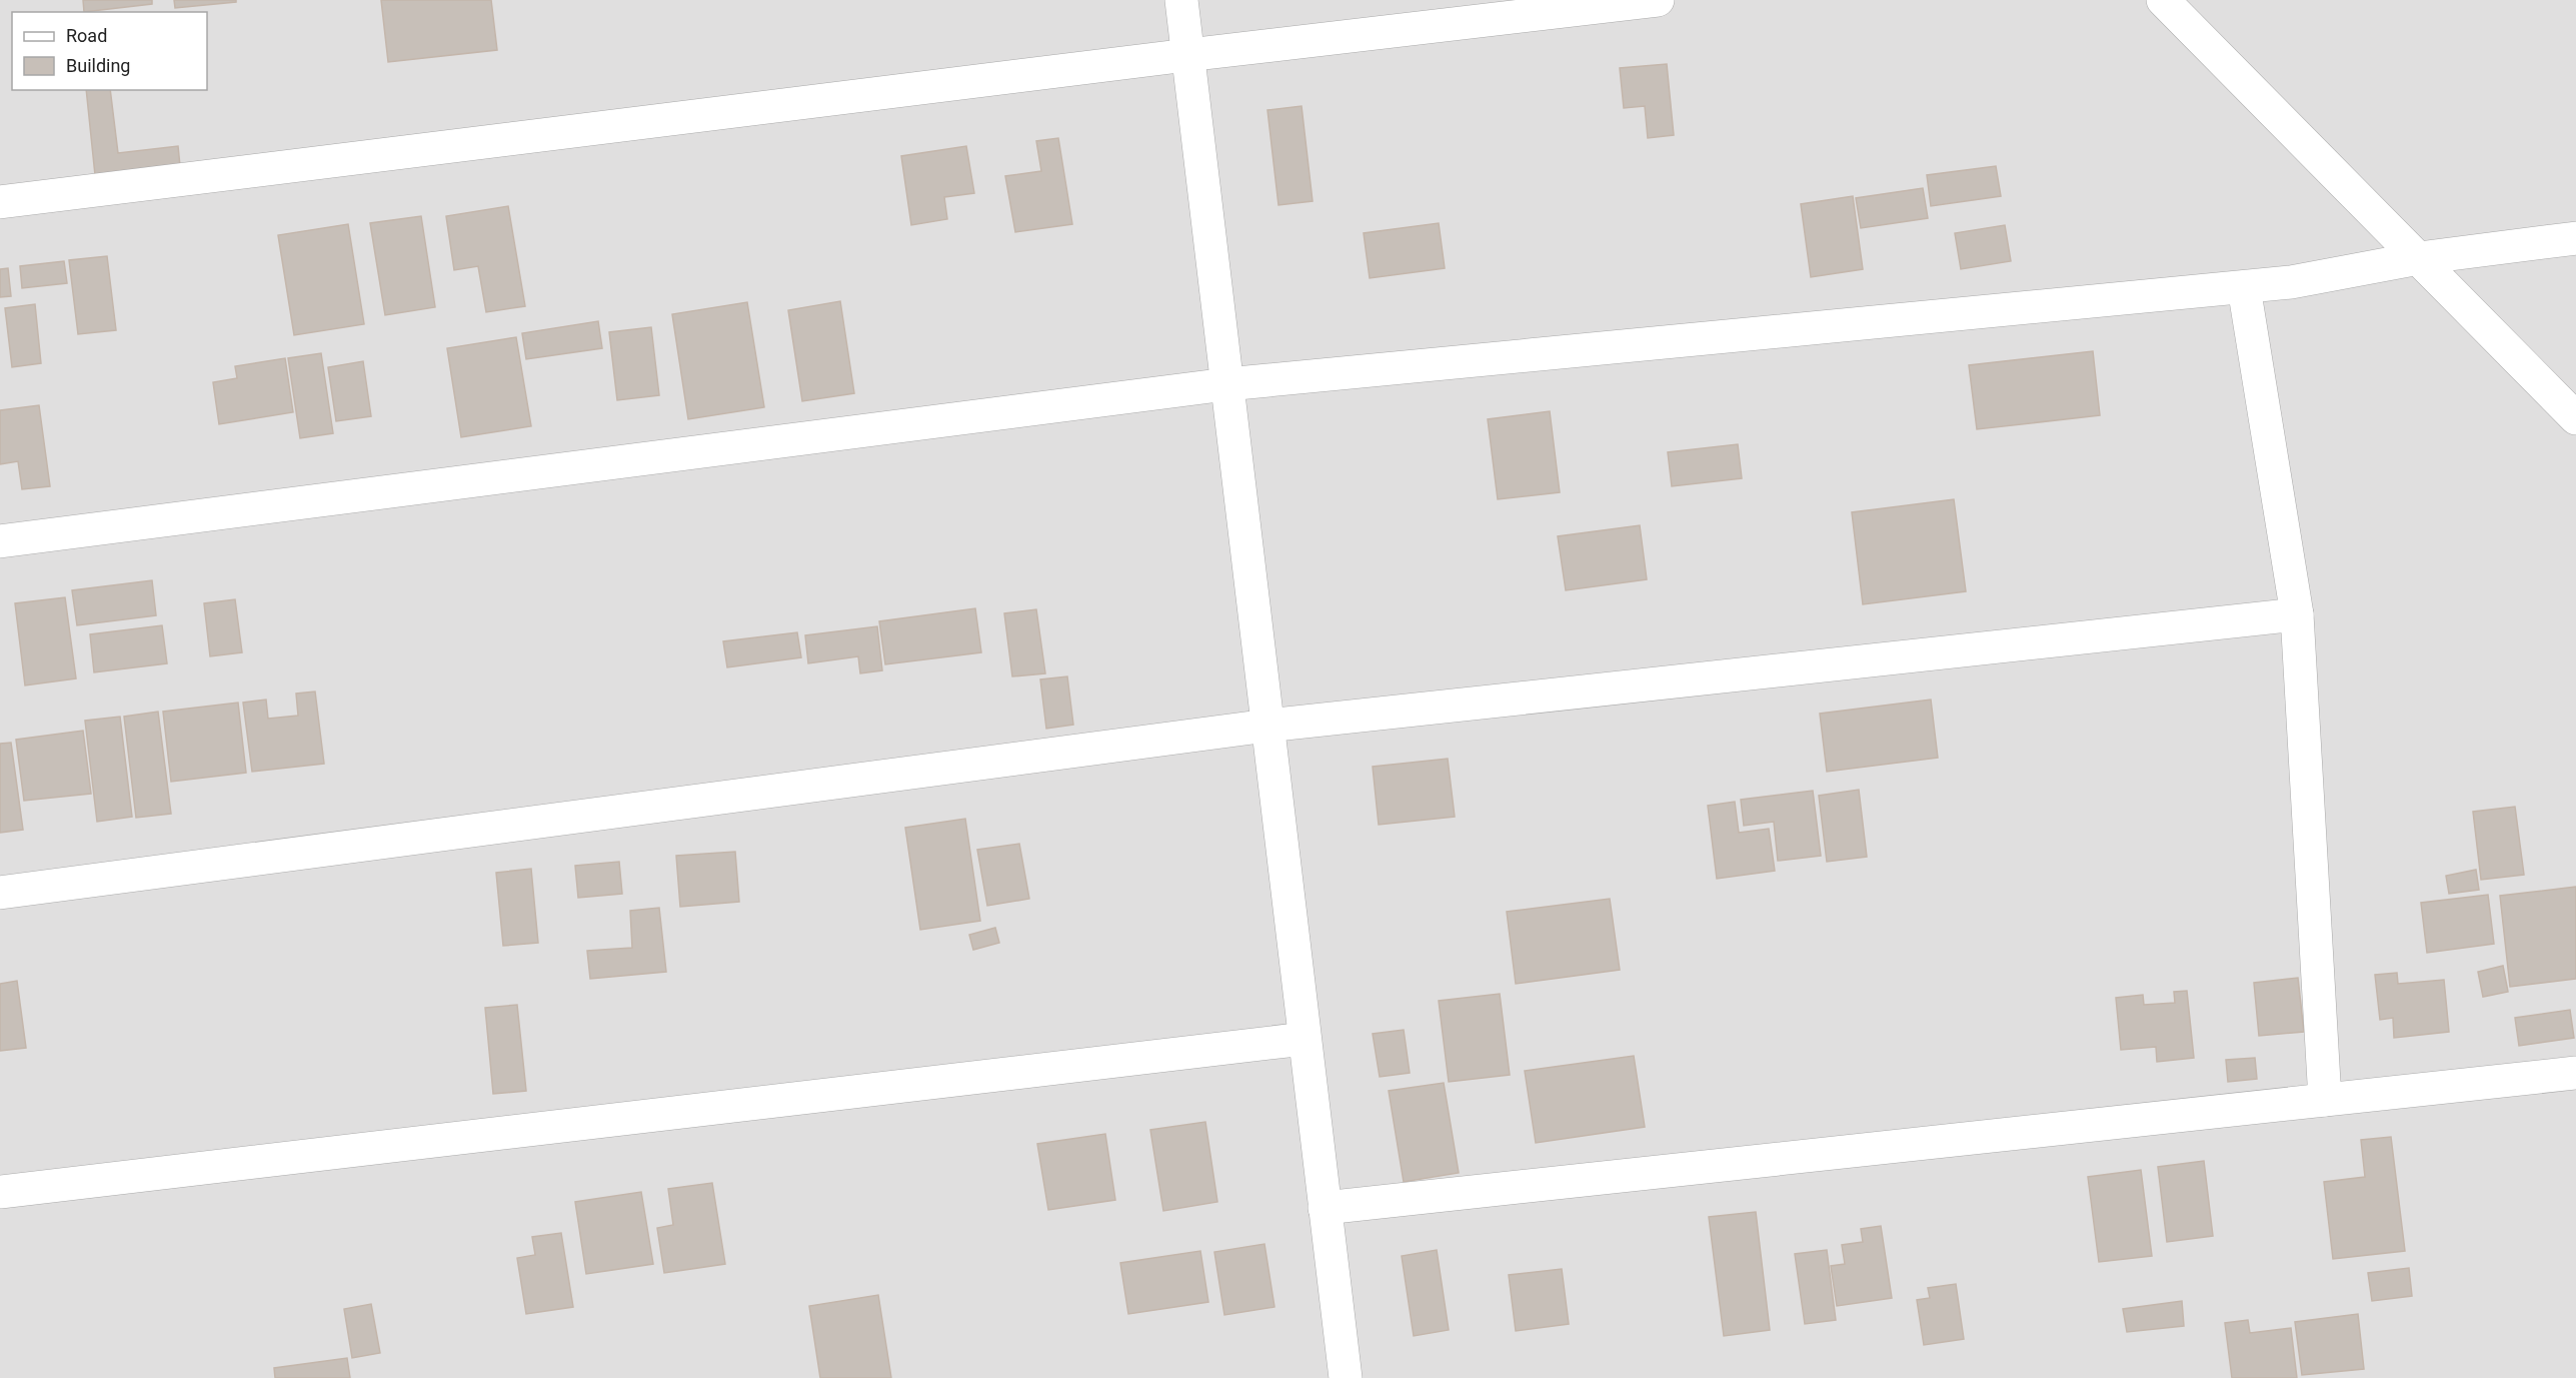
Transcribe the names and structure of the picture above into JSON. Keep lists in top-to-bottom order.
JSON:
{
  "legend": ["Road", "Building"]
}
